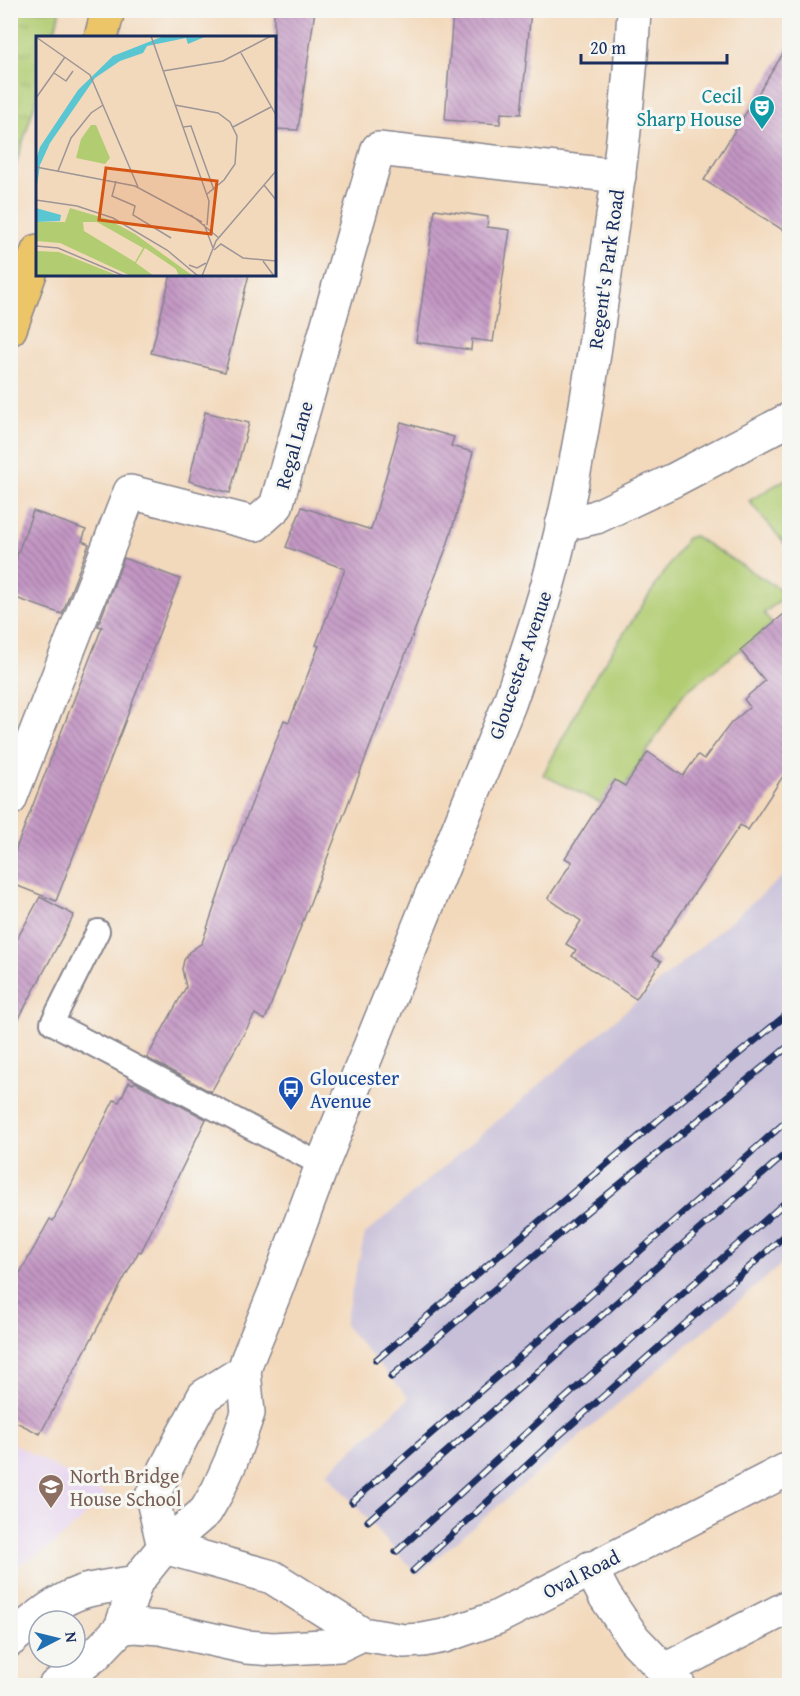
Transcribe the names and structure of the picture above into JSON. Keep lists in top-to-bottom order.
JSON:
{
  "streets": {
    "street": [
      "Regent's Park Road",
      "Regal Lane",
      "Gloucester Avenue",
      "Oval Road"
    ]
  },
  "crossings": [
    ["Regent's Park Road", "Regal Lane"],
    ["Regent's Park Road", "Gloucester Avenue"],
    ["Gloucester Avenue", "Oval Road"]
  ],
  "places": {
    "theatre": ["Cecil Sharp House"],
    "bus stop": ["Gloucester Avenue"],
    "school or university": ["North Bridge House School"]
  },
  "scale_bar": "20 m",
  "north": "right"
}
